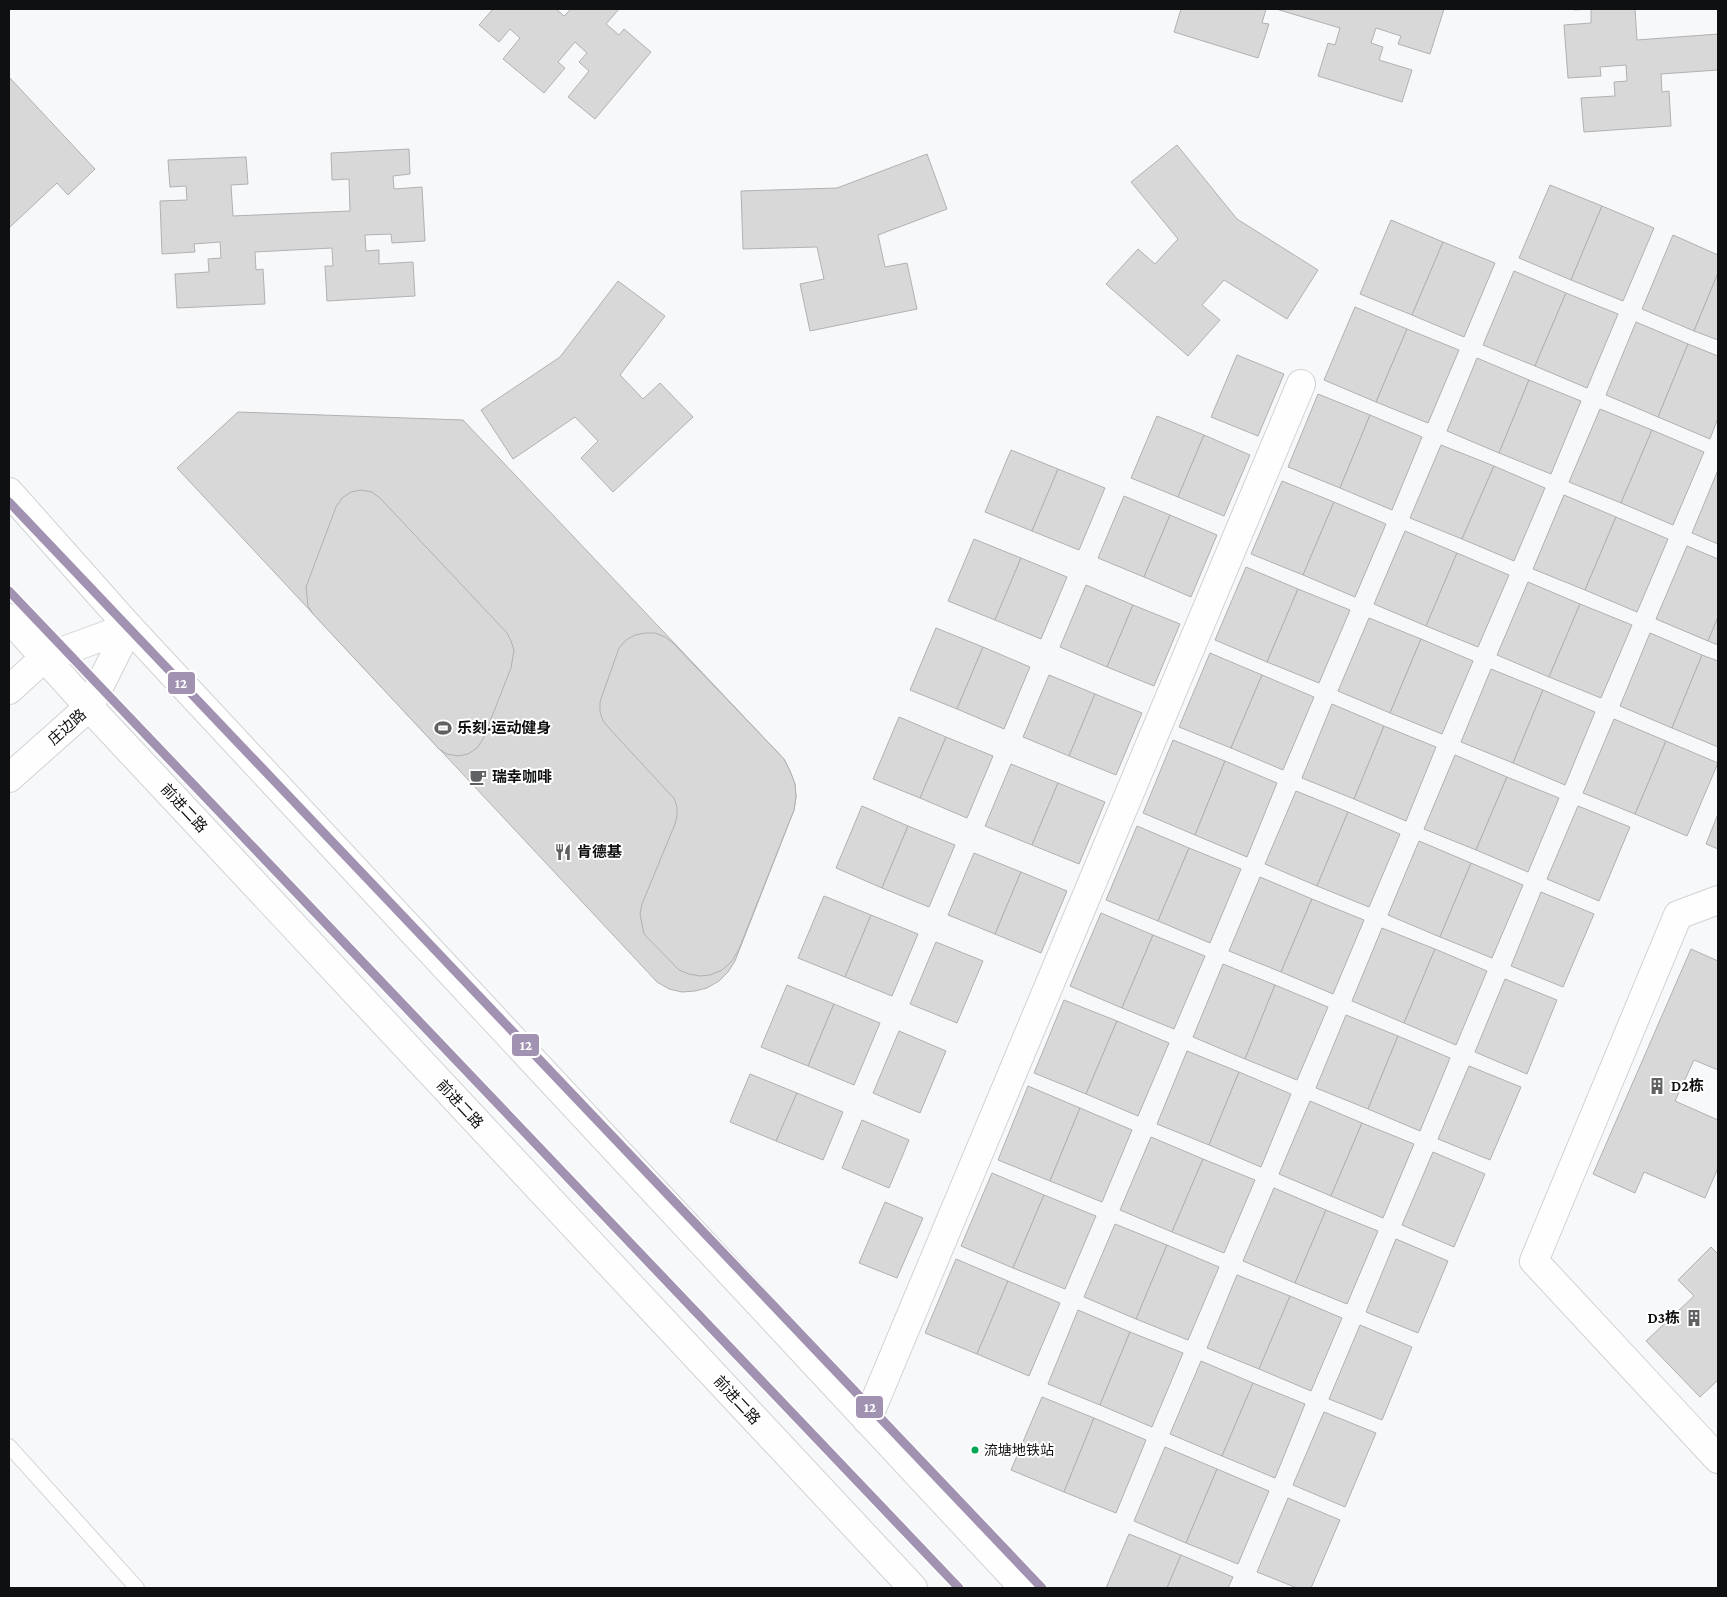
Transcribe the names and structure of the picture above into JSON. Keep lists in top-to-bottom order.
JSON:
{
  "streets": {
    "main road": ["庄边路", "前进二路"]
  },
  "crossings": [
    ["庄边路", "前进二路"]
  ],
  "places": {
    "sports": ["乐刻·运动健身"],
    "cafe": ["瑞幸咖啡"],
    "restaurant": ["肯德基"],
    "building": ["D2栋", "D3栋"],
    "other": ["流塘地铁站"]
  },
  "lines": ["transit line 12"]
}
